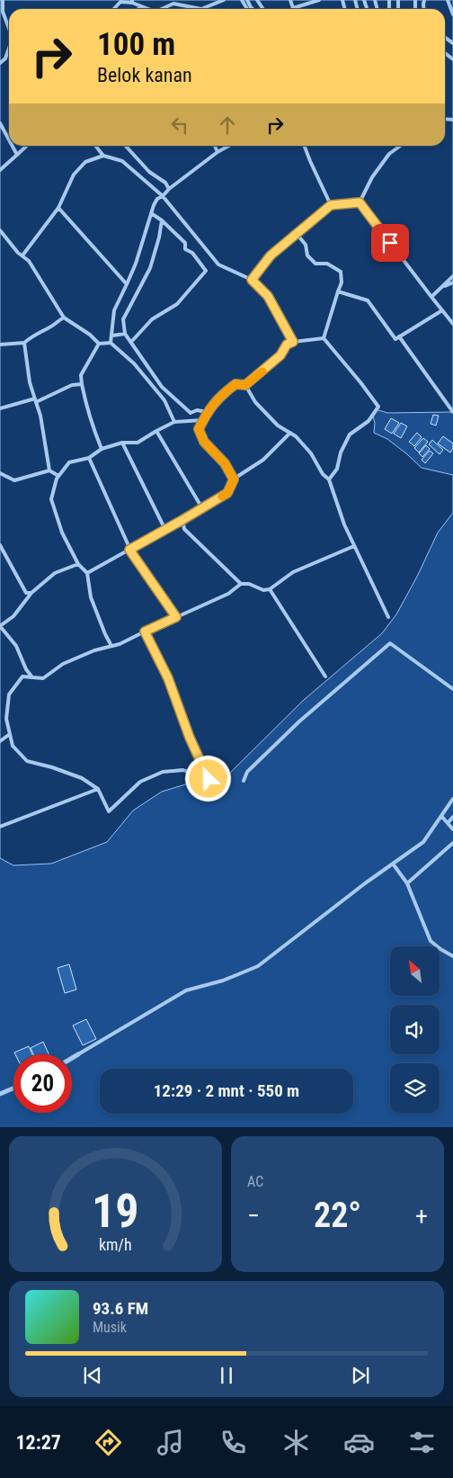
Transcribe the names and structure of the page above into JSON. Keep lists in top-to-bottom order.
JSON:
{
  "north": "top left",
  "page": {
    "turn": ["100 m", "Belok kanan"],
    "limit": "20",
    "trip": "12:29 · 2 mnt · 550 m",
    "tile": "AC",
    "heat": ["−", "22°", "+"],
    "song": ["93.6 FM", "Musik"],
    "tabs": "12:27",
    "gauge": ["19", "km/h"]
  }
}
